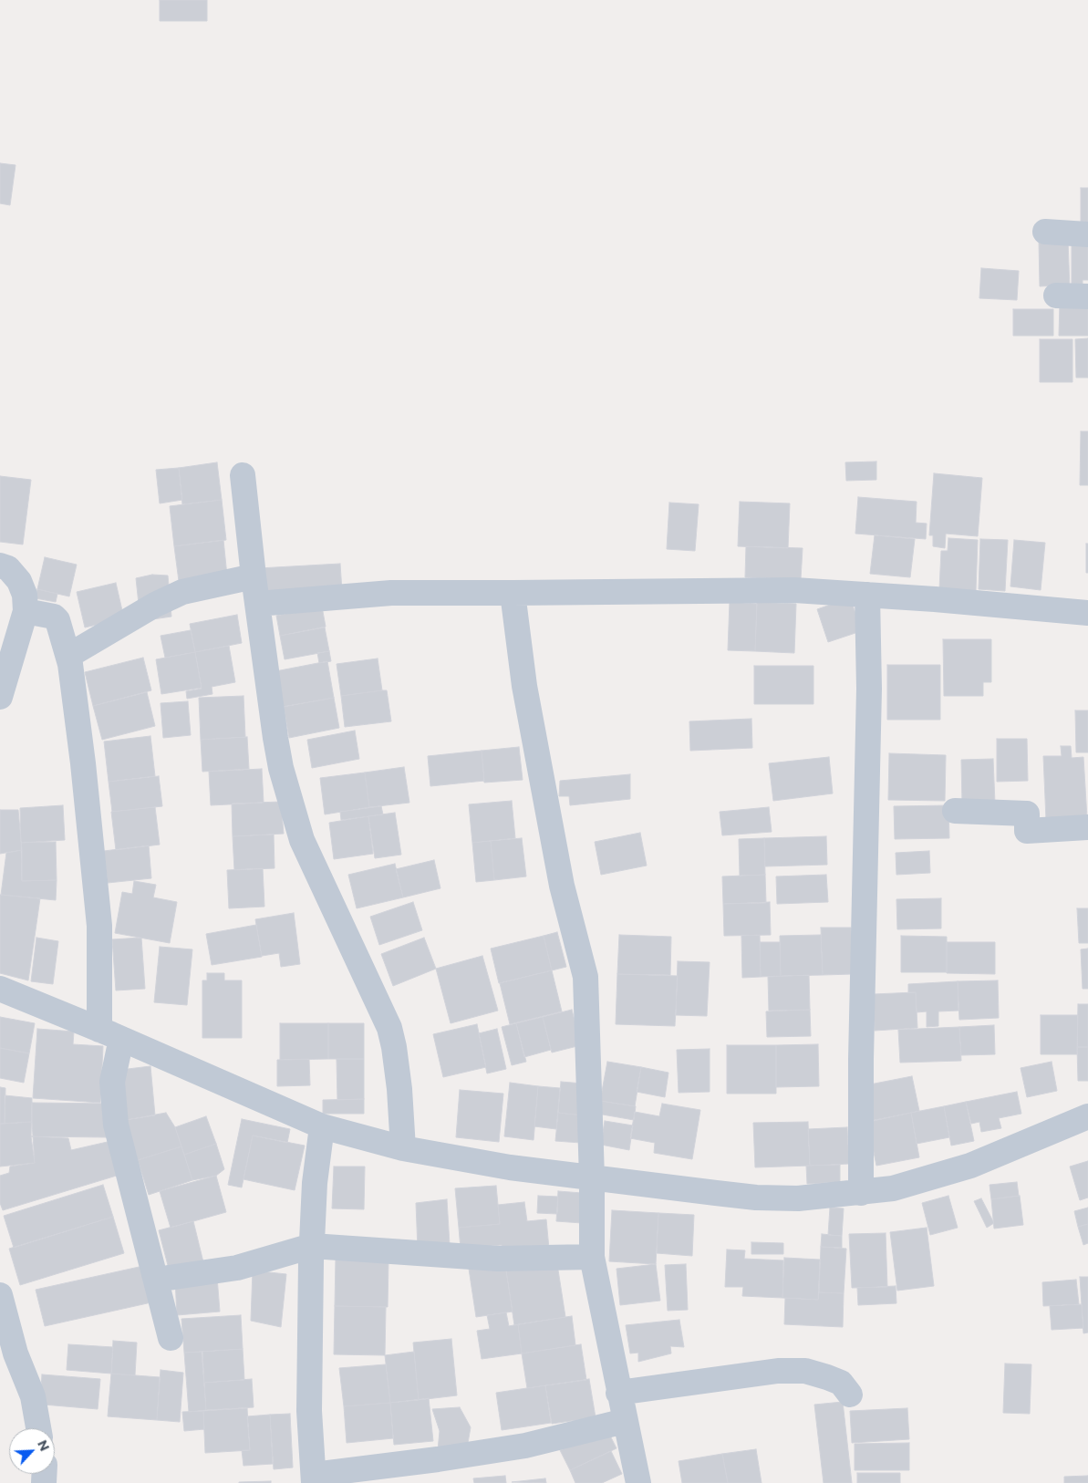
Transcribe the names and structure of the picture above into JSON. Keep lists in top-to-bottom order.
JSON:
{
  "north": "top right"
}
